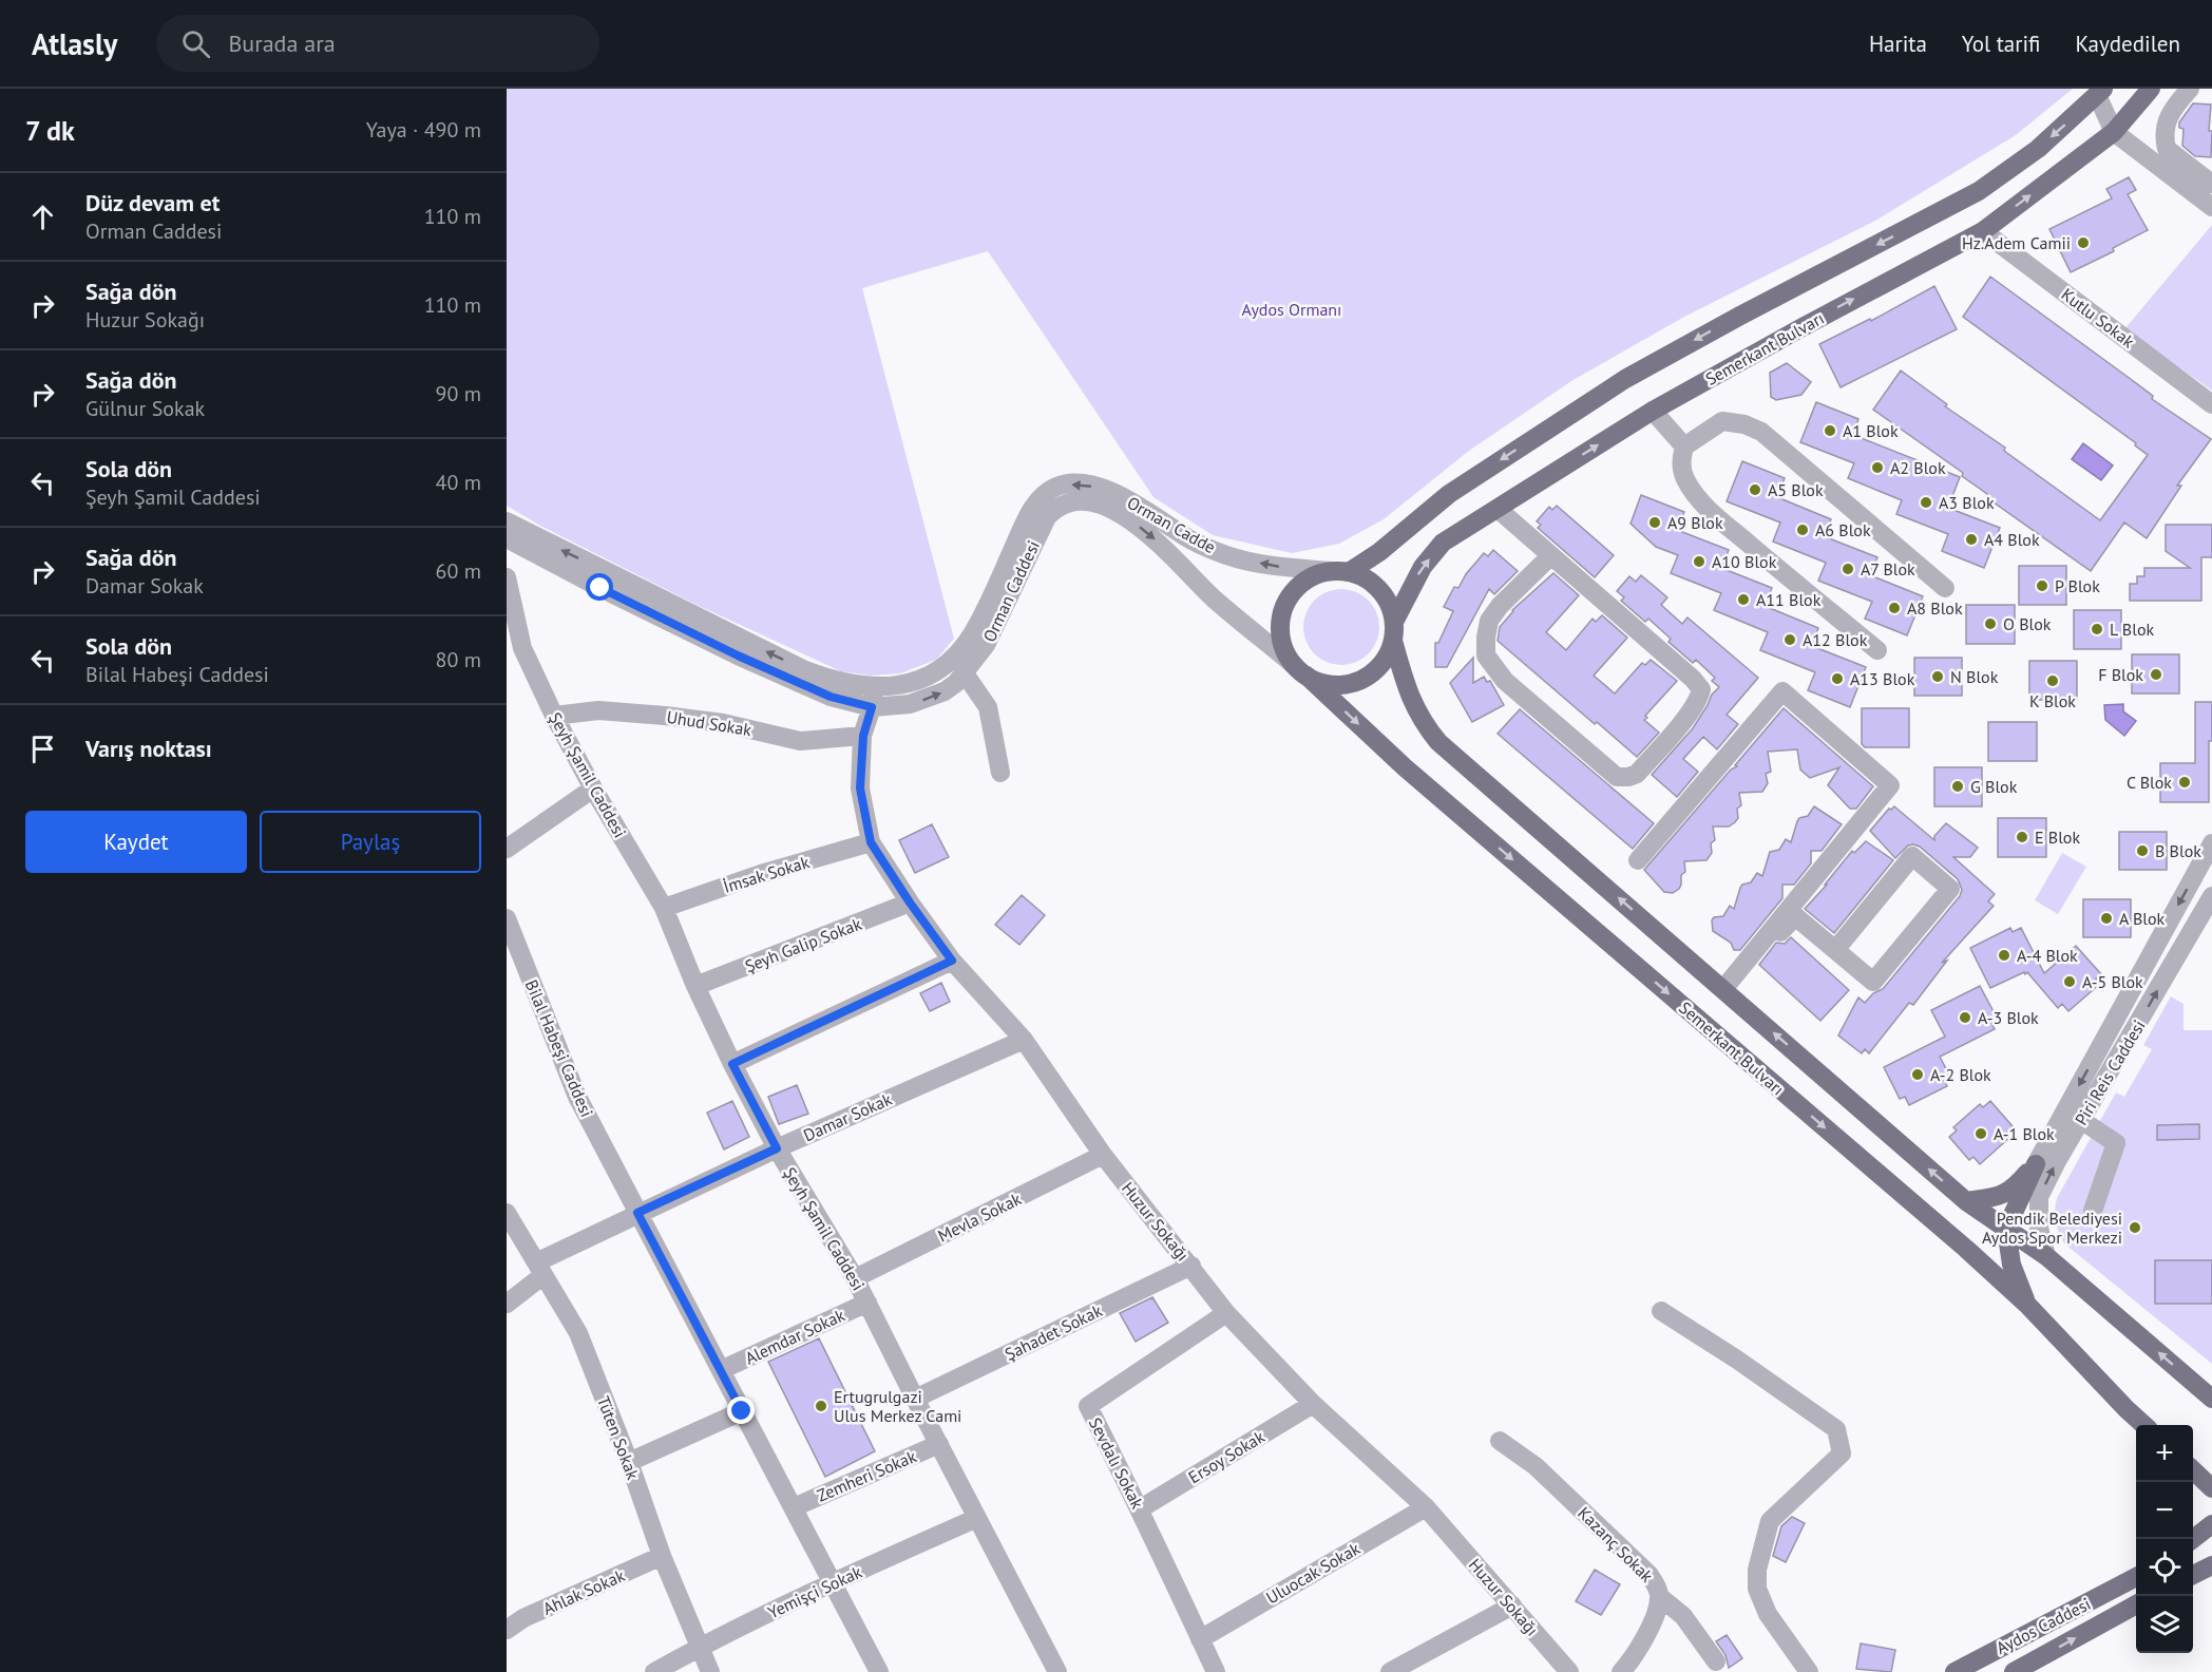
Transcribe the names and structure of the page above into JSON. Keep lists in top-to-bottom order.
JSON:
{
  "streets": {
    "main road": ["Semerkant Bulvarı", "Aydos Caddesi"],
    "street": [
      "Kutlu Sokak",
      "Orman Cadde",
      "Orman Caddesi",
      "Uhud Sokak",
      "Şeyh Şamil Caddesi",
      "İmsak Sokak",
      "Şeyh Galip Sokak",
      "Bilal Habeşi Caddesi",
      "Piri Reis Caddesi",
      "Damar Sokak",
      "Mevla Sokak",
      "Huzur Sokağı",
      "Şahadet Sokak",
      "Alemdar Sokak",
      "Tüten Sokak",
      "Ersoy Sokak",
      "Sevdalı Sokak",
      "Zemheri Sokak",
      "Kazanç Sokak",
      "Uluocak Sokak",
      "Ahlak Sokak",
      "Yemişçi Sokak"
    ]
  },
  "crossings": [
    ["Kutlu Sokak", "Semerkant Bulvarı"],
    ["Semerkant Bulvarı", "Orman Cadde"],
    ["Orman Cadde", "Orman Caddesi"],
    ["Orman Caddesi", "Huzur Sokağı"],
    ["Uhud Sokak", "Şeyh Şamil Caddesi"],
    ["Uhud Sokak", "Huzur Sokağı"],
    ["Şeyh Şamil Caddesi", "İmsak Sokak"],
    ["Şeyh Şamil Caddesi", "Şeyh Galip Sokak"],
    ["Şeyh Şamil Caddesi", "Damar Sokak"],
    ["Şeyh Şamil Caddesi", "Mevla Sokak"],
    ["Şeyh Şamil Caddesi", "Şahadet Sokak"],
    ["Şeyh Şamil Caddesi", "Alemdar Sokak"],
    ["Şeyh Şamil Caddesi", "Zemheri Sokak"],
    ["Şeyh Şamil Caddesi", "Yemişçi Sokak"],
    ["İmsak Sokak", "Huzur Sokağı"],
    ["Şeyh Galip Sokak", "Huzur Sokağı"],
    ["Bilal Habeşi Caddesi", "Damar Sokak"],
    ["Bilal Habeşi Caddesi", "Alemdar Sokak"],
    ["Bilal Habeşi Caddesi", "Zemheri Sokak"],
    ["Bilal Habeşi Caddesi", "Yemişçi Sokak"],
    ["Damar Sokak", "Huzur Sokağı"],
    ["Damar Sokak", "Tüten Sokak"],
    ["Mevla Sokak", "Huzur Sokağı"],
    ["Huzur Sokağı", "Şahadet Sokak"],
    ["Huzur Sokağı", "Ersoy Sokak"],
    ["Huzur Sokağı", "Sevdalı Sokak"],
    ["Huzur Sokağı", "Uluocak Sokak"],
    ["Tüten Sokak", "Ahlak Sokak"],
    ["Tüten Sokak", "Yemişçi Sokak"],
    ["Ersoy Sokak", "Sevdalı Sokak"],
    ["Sevdalı Sokak", "Uluocak Sokak"]
  ],
  "parks": ["Aydos Ormanı"],
  "places": [
    "Hz.Adem Camii",
    "A1 Blok",
    "A2 Blok",
    "A5 Blok",
    "A3 Blok",
    "A9 Blok",
    "A6 Blok",
    "A4 Blok",
    "A10 Blok",
    "A7 Blok",
    "P Blok",
    "A11 Blok",
    "A8 Blok",
    "O Blok",
    "L Blok",
    "A12 Blok",
    "F Blok",
    "N Blok",
    "A13 Blok",
    "K Blok",
    "C Blok",
    "G Blok",
    "E Blok",
    "B Blok",
    "A Blok",
    "A-4 Blok",
    "A-5 Blok",
    "A-3 Blok",
    "A-2 Blok",
    "A-1 Blok",
    "Pendik Belediyesi Aydos Spor Merkezi",
    "Ertugrulgazi Ulus Merkez Cami"
  ],
  "page": {
    "header": "Atlasly",
    "search": "Burada ara",
    "nav": ["Harita", "Yol tarifi", "Kaydedilen"],
    "heading": ["7 dk", "Yaya · 490 m"],
    "list": [
      ["Düz devam et", "Orman Caddesi", "110 m"],
      ["Sağa dön", "Huzur Sokağı", "110 m"],
      ["Sağa dön", "Gülnur Sokak", "90 m"],
      ["Sola dön", "Şeyh Şamil Caddesi", "40 m"],
      ["Sağa dön", "Damar Sokak", "60 m"],
      ["Sola dön", "Bilal Habeşi Caddesi", "80 m"],
      "Varış noktası"
    ],
    "buttons": ["Kaydet", "Paylaş"],
    "map_buttons": ["+", "−"]
  }
}
